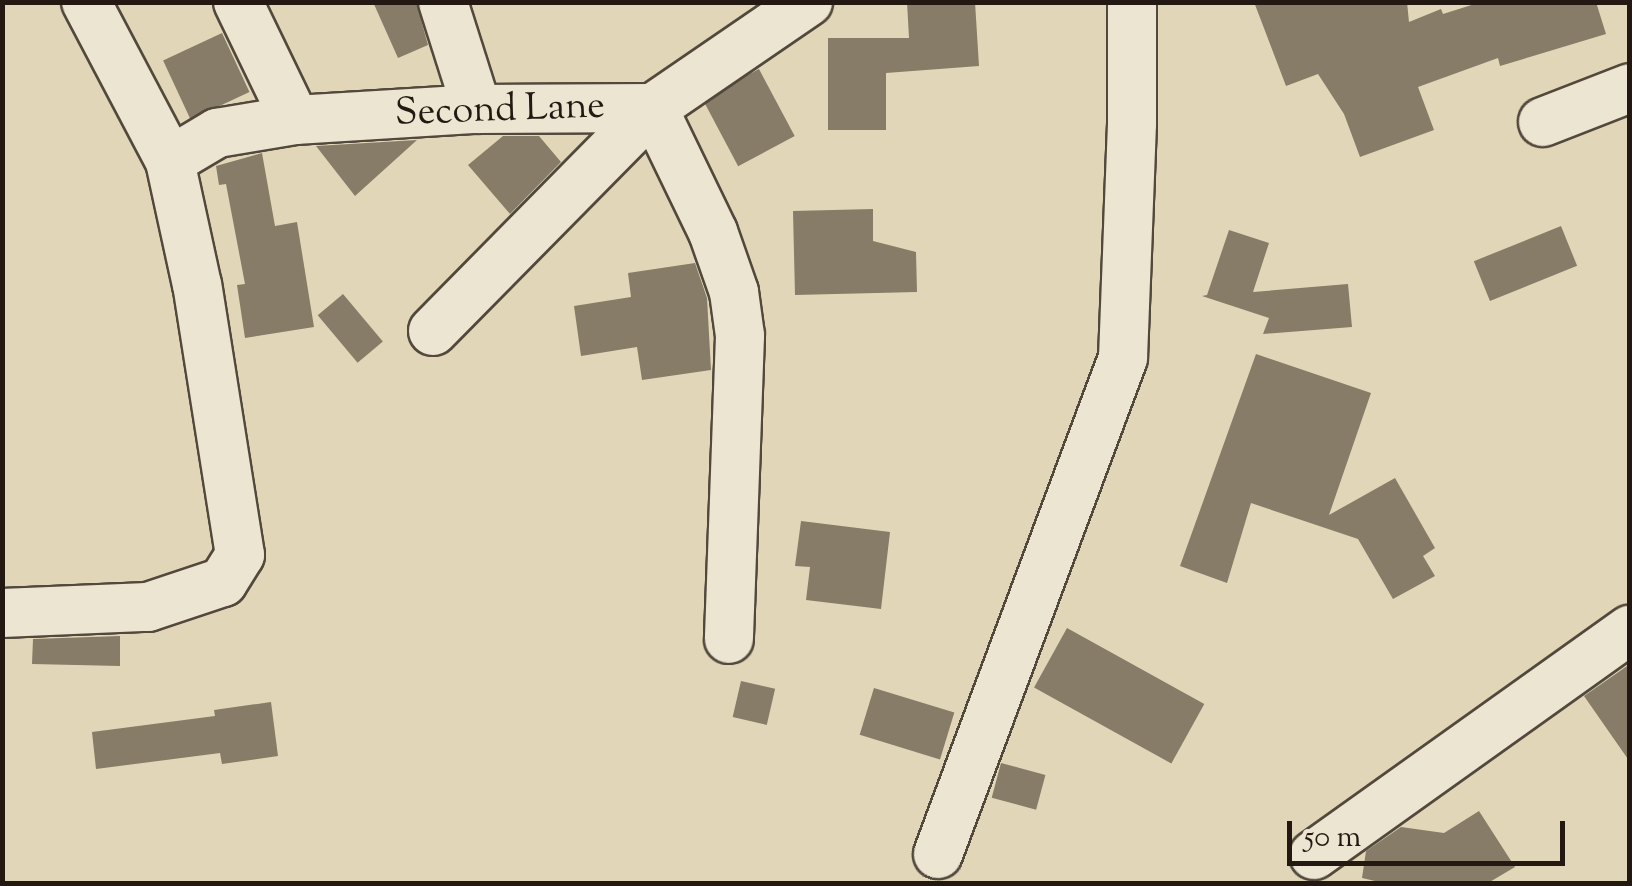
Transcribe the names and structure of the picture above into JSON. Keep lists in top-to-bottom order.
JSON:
{
  "streets": {
    "street": ["Second Lane"]
  },
  "scale_bar": "50 m"
}
